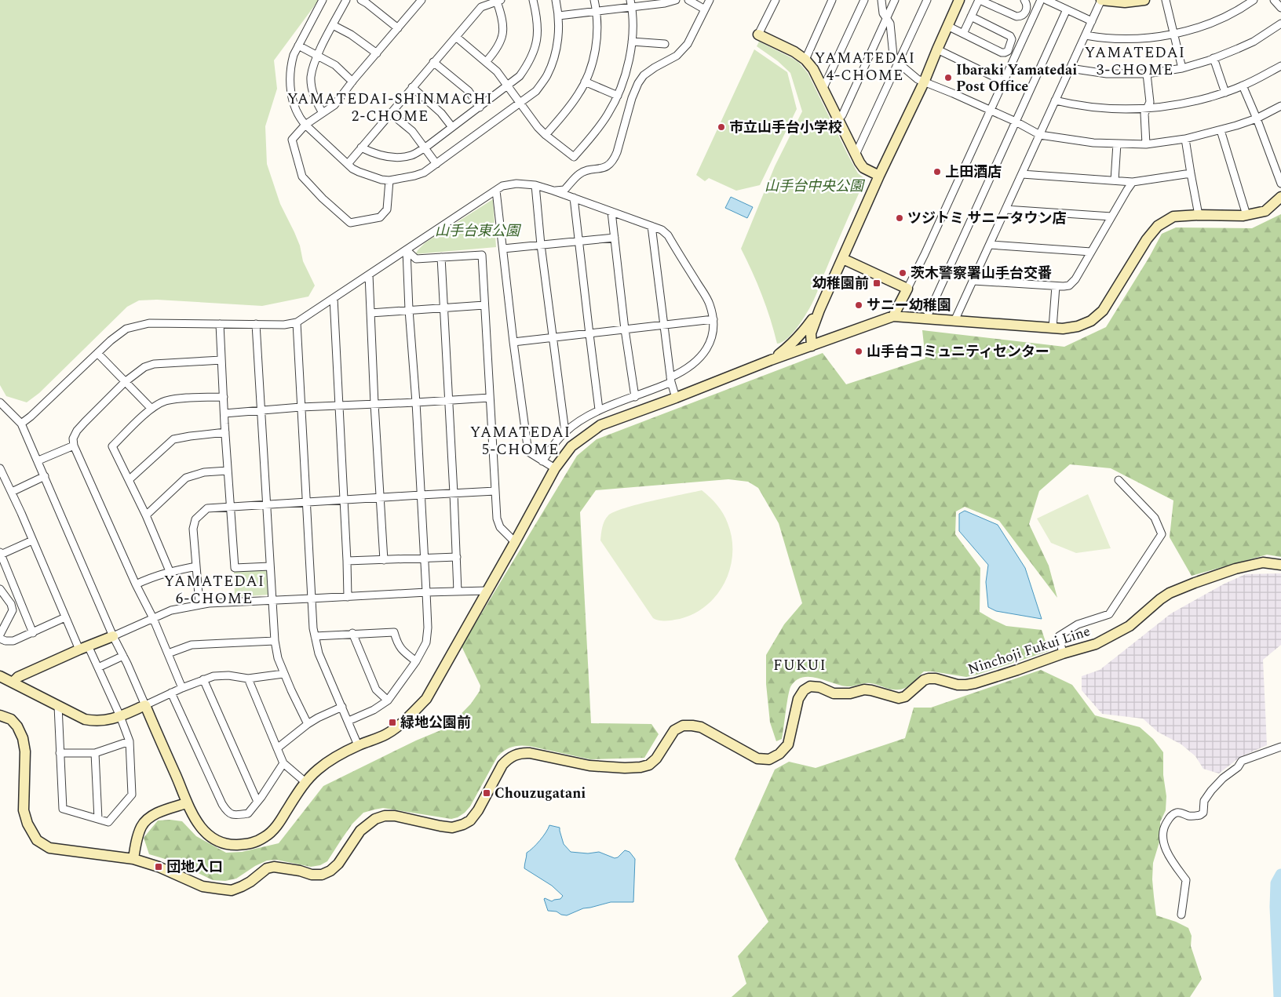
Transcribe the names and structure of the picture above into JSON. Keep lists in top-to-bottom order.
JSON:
{
  "streets": {
    "street": ["Ninchoji Fukui Line"]
  },
  "districts": [
    "YAMATEDAI 3-CHOME",
    "YAMATEDAI 4-CHOME",
    "YAMATEDAI-SHINMACHI 2-CHOME",
    "YAMATEDAI 5-CHOME",
    "YAMATEDAI 6-CHOME",
    "FUKUI"
  ],
  "parks": ["山手台中央公園", "山手台東公園"],
  "places": {
    "other": [
      "Ibaraki Yamatedai Post Office",
      "市立山手台小学校",
      "上田酒店",
      "ツジトミ サニータウン店",
      "茨木警察署山手台交番",
      "サニー幼稚園",
      "山手台コミュニティセンター"
    ],
    "transit": [
      "幼稚園前",
      "緑地公園前",
      "Chouzugatani",
      "団地入口"
    ]
  }
}
